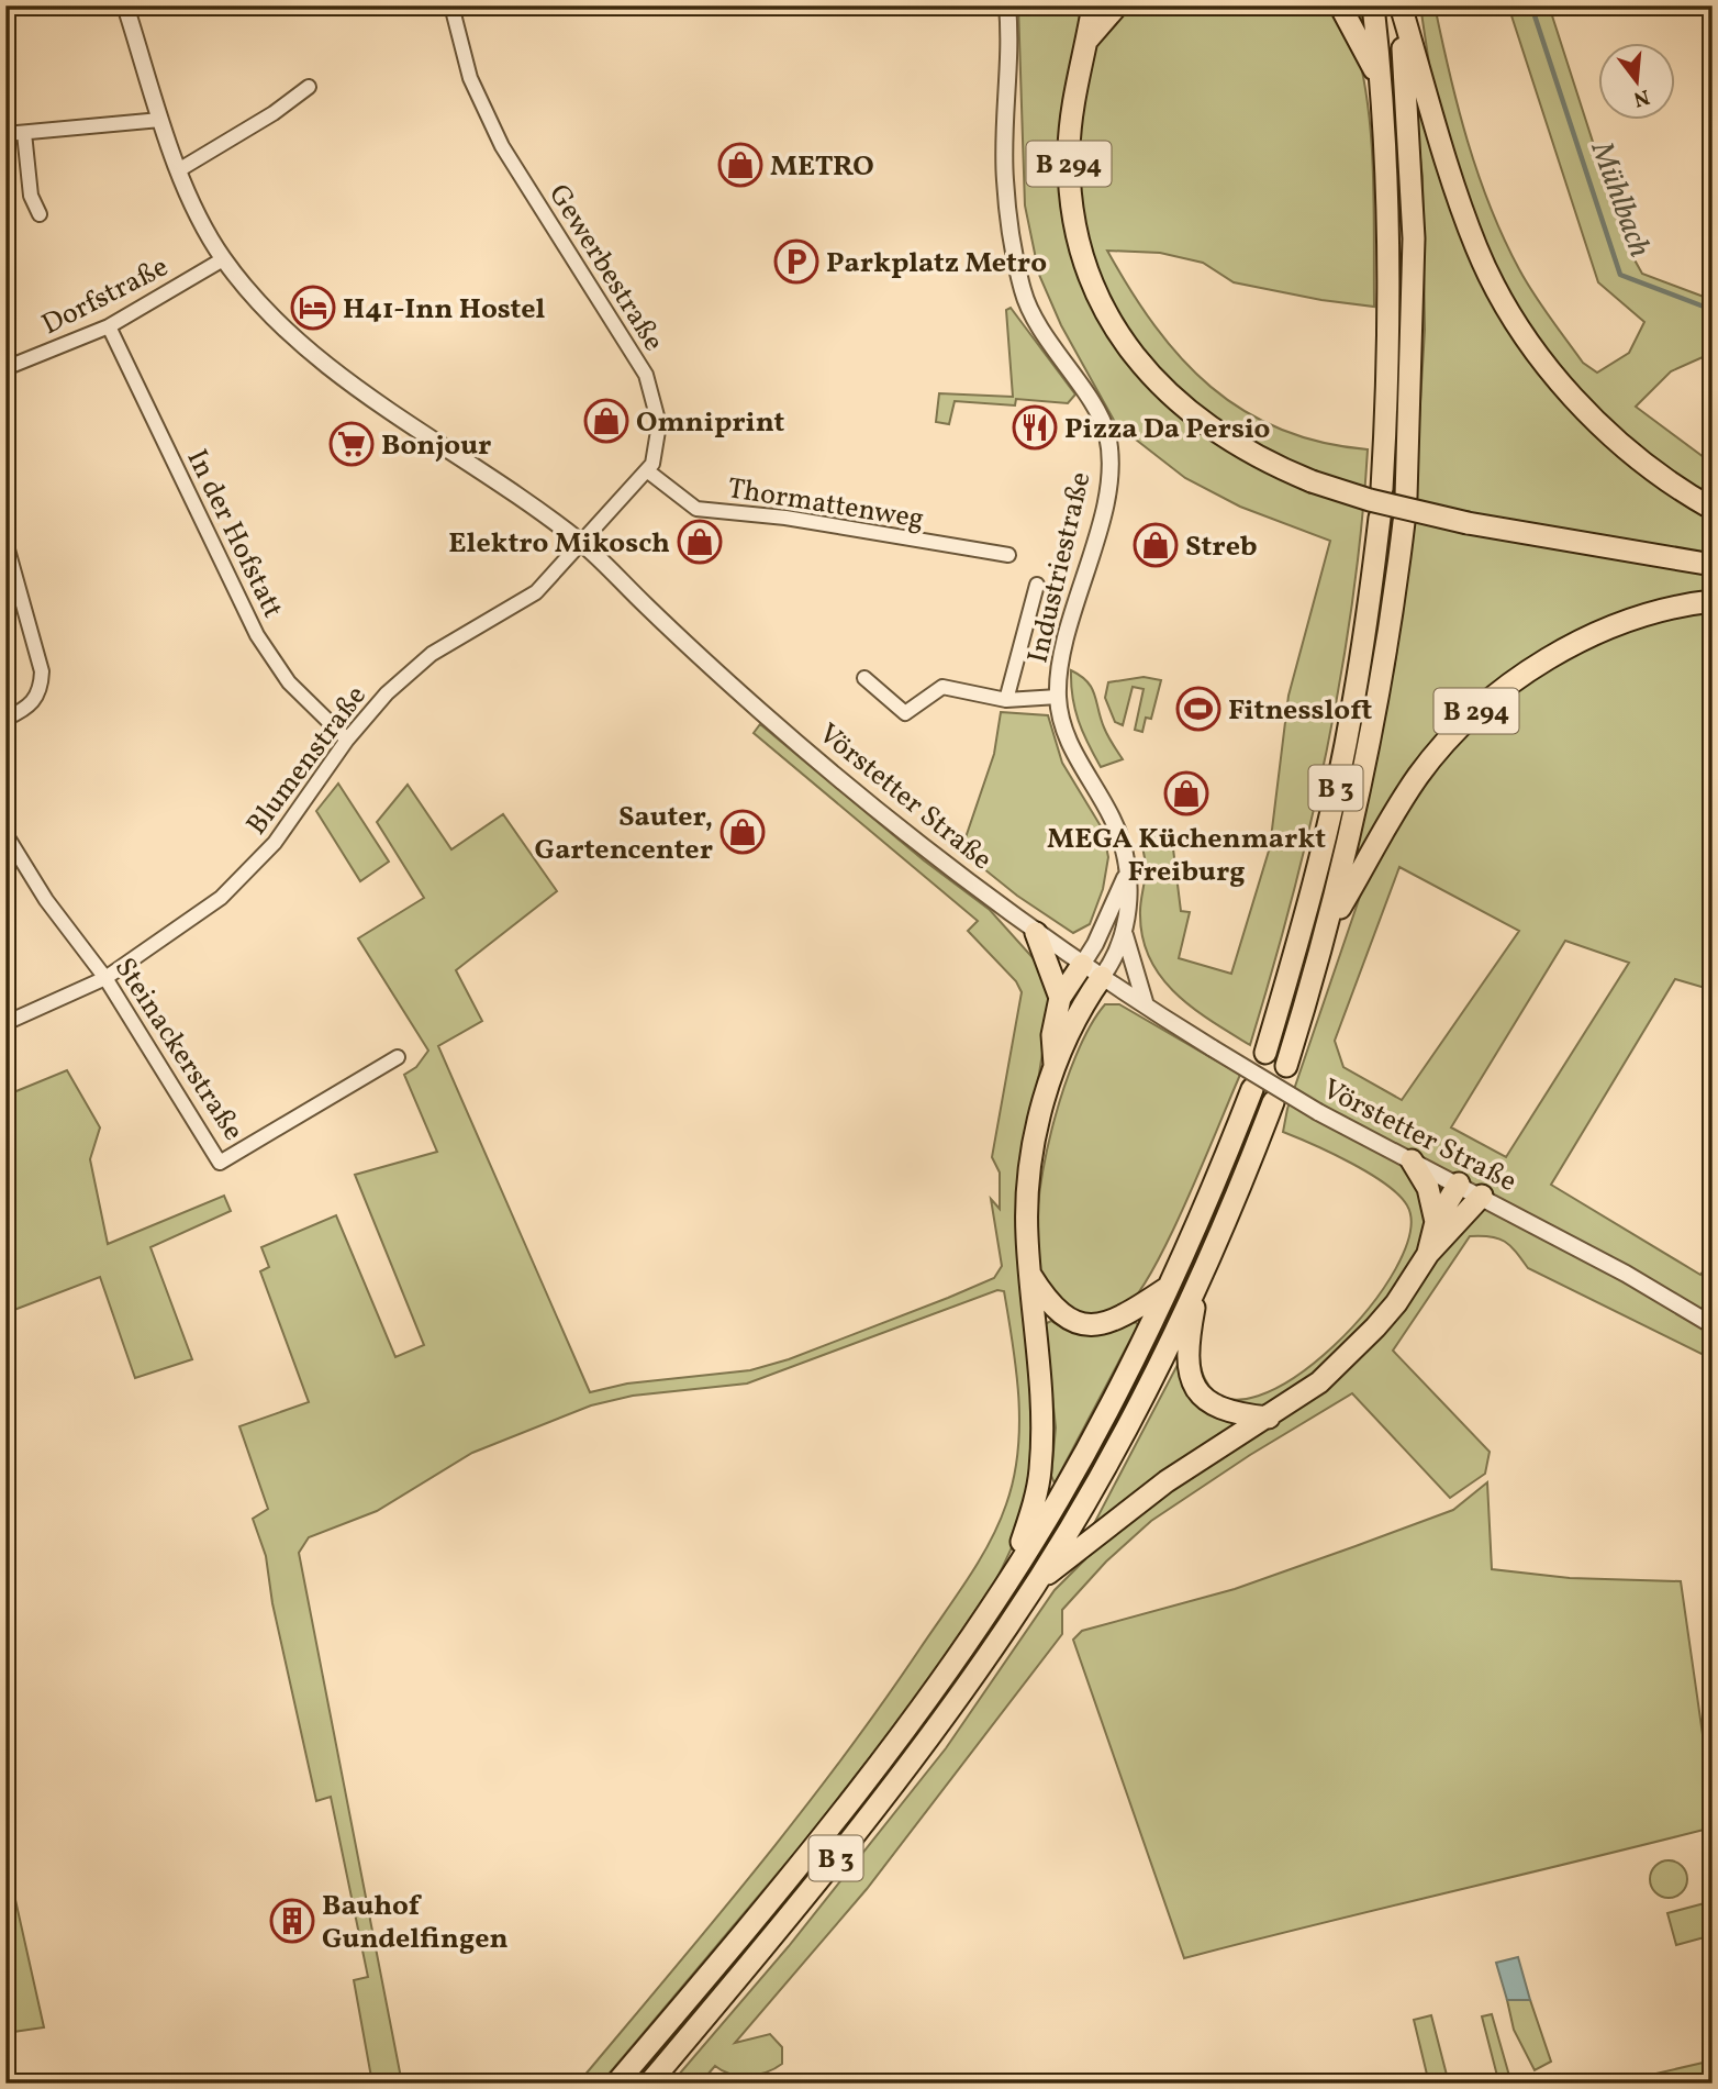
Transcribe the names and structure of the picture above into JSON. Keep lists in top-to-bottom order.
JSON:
{
  "streets": {
    "highway": ["B 294", "B 3"],
    "street": [
      "Gewerbestraße",
      "Dorfstraße",
      "Thormattenweg",
      "In der Hofstatt",
      "Industriestraße",
      "Blumenstraße",
      "Vörstetter Straße",
      "Steinackerstraße"
    ]
  },
  "crossings": [
    ["B 294", "B 3"],
    ["Gewerbestraße", "Thormattenweg"],
    ["Gewerbestraße", "Blumenstraße"],
    ["Gewerbestraße", "Vörstetter Straße"],
    ["Dorfstraße", "In der Hofstatt"],
    ["Dorfstraße", "Vörstetter Straße"],
    ["In der Hofstatt", "Blumenstraße"],
    ["Industriestraße", "Vörstetter Straße"],
    ["Blumenstraße", "Vörstetter Straße"],
    ["Blumenstraße", "Steinackerstraße"]
  ],
  "water": ["Mühlbach"],
  "places": {
    "shop": [
      "METRO",
      "Omniprint",
      "Elektro Mikosch",
      "Streb",
      "MEGA Küchenmarkt Freiburg",
      "Sauter, Gartencenter"
    ],
    "parking": ["Parkplatz Metro"],
    "hotel": ["H41-Inn Hostel"],
    "restaurant": ["Pizza Da Persio"],
    "supermarket": ["Bonjour"],
    "sports": ["Fitnessloft"],
    "building": ["Bauhof Gundelfingen"]
  },
  "north": "bottom"
}
